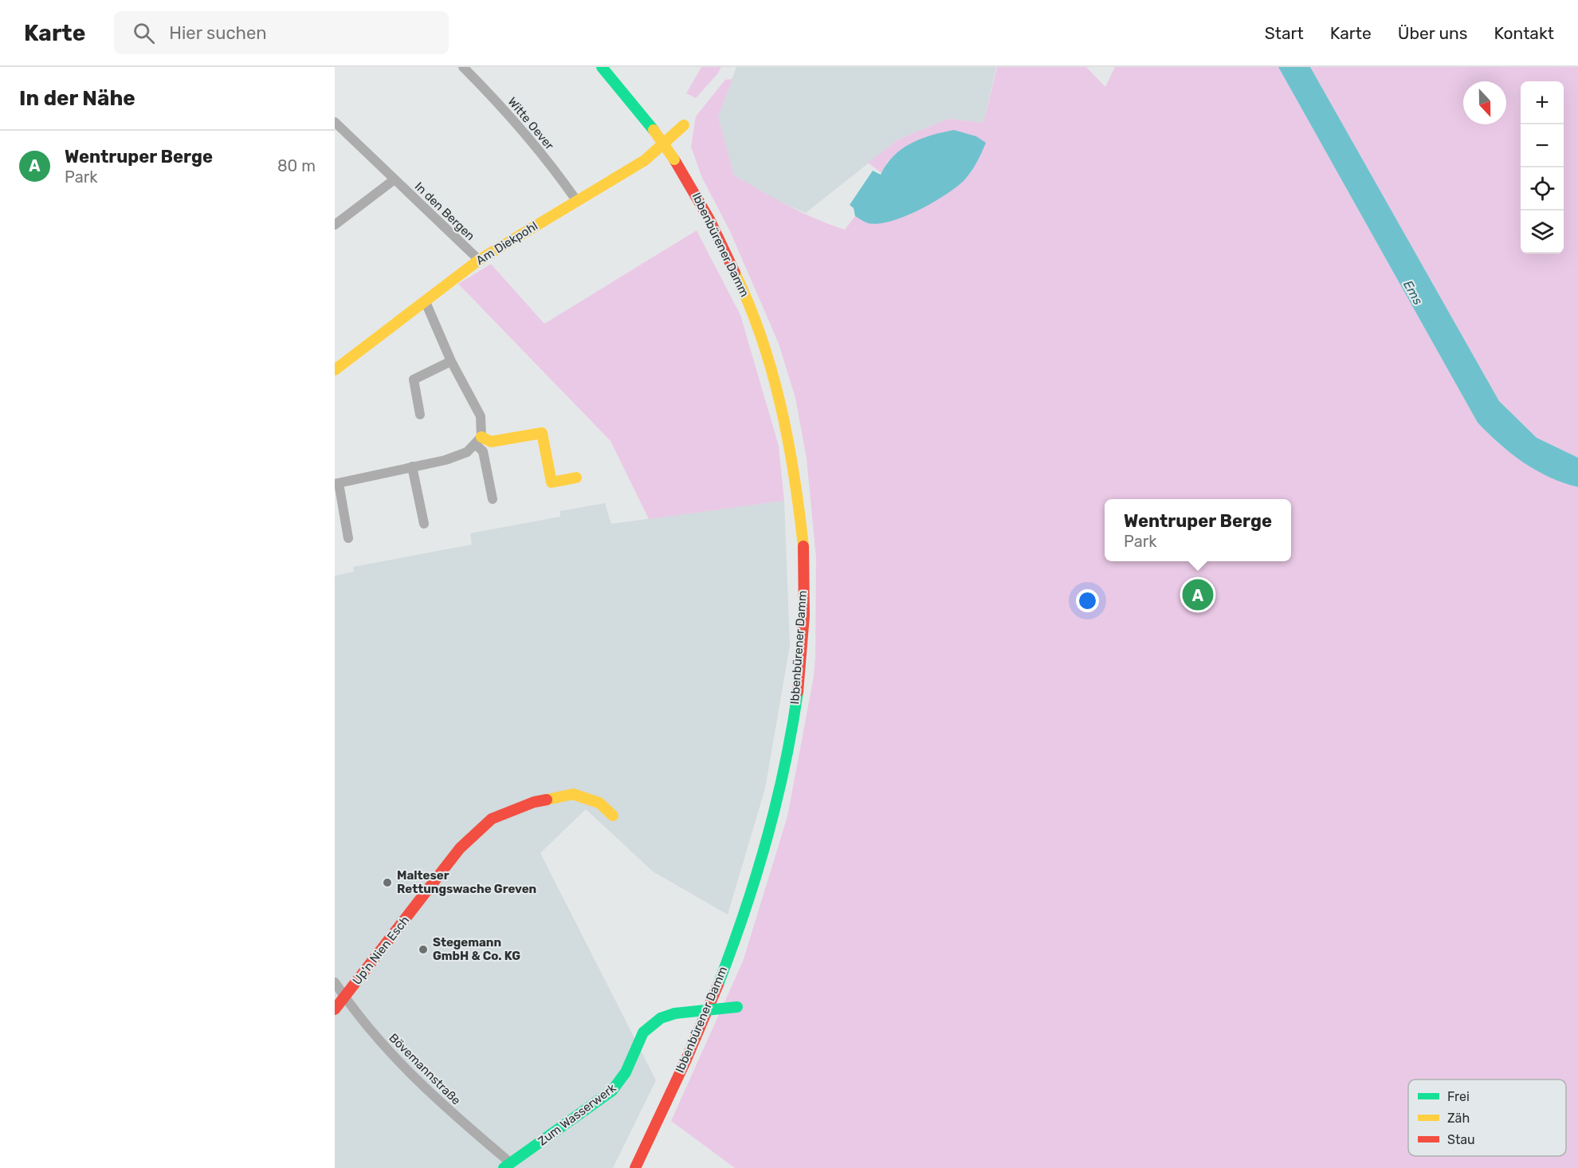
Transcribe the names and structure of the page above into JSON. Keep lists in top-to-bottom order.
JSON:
{
  "streets": {
    "street": [
      "Witte Oever",
      "In den Bergen",
      "Am Diekpohl",
      "Ibbenbürener Damm",
      "Up'n Nien Esch",
      "Bövemannstraße",
      "Zum Wasserwerk"
    ]
  },
  "crossings": [
    ["Witte Oever", "Am Diekpohl"],
    ["In den Bergen", "Am Diekpohl"],
    ["Up'n Nien Esch", "Bövemannstraße"],
    ["Bövemannstraße", "Zum Wasserwerk"]
  ],
  "water": ["Ems"],
  "places": ["Malteser Rettungswache Greven", "Stegemann GmbH & Co. KG"],
  "legend": ["Frei", "Zäh", "Stau"],
  "north": "bottom",
  "page": {
    "header": "Karte",
    "search": "Hier suchen",
    "nav": [
      "Start",
      "Karte",
      "Über uns",
      "Kontakt"
    ],
    "heading": "In der Nähe",
    "map_buttons": ["+", "−"],
    "list": [
      {
        "mark": "A",
        "name": "Wentruper Berge",
        "note": "Park",
        "value": "80 m"
      }
    ],
    "popup": ["Wentruper Berge", "Park"],
    "pins": "A"
  }
}
